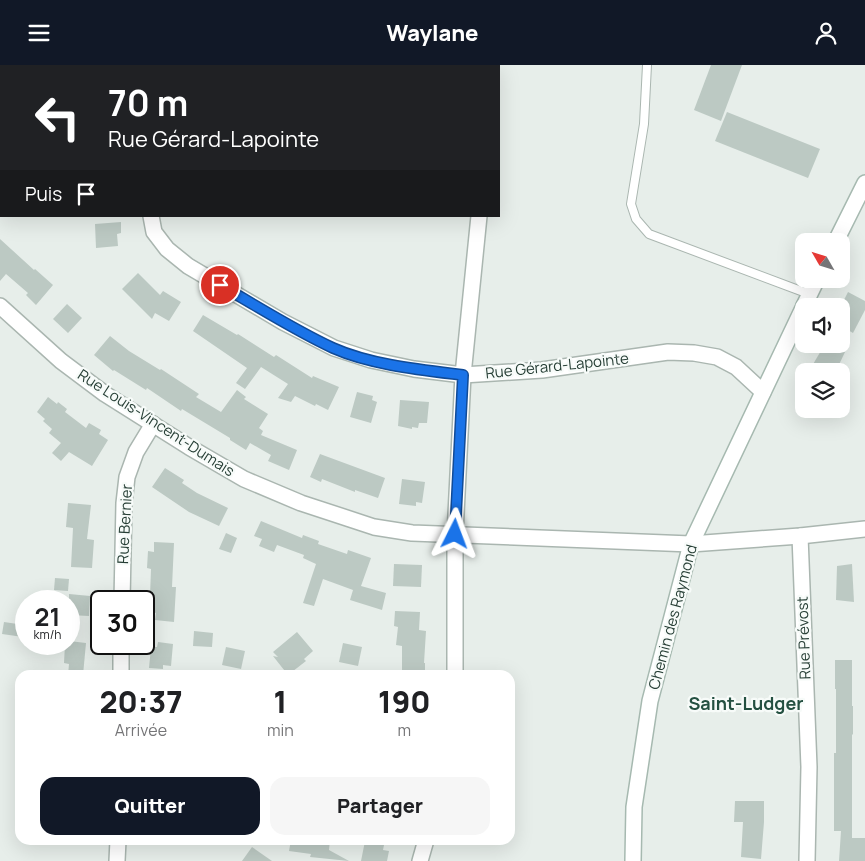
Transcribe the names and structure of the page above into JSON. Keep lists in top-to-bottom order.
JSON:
{
  "streets": {
    "street": [
      "Rue Gérard-Lapointe",
      "Rue Louis-Vincent-Dumais",
      "Rue Bernier",
      "Chemin des Raymond",
      "Rue Prévost"
    ]
  },
  "crossings": [
    ["Rue Gérard-Lapointe", "Chemin des Raymond"],
    ["Rue Louis-Vincent-Dumais", "Rue Bernier"],
    ["Rue Louis-Vincent-Dumais", "Chemin des Raymond"],
    ["Rue Louis-Vincent-Dumais", "Rue Prévost"]
  ],
  "districts": ["Saint-Ludger"],
  "north": "top left",
  "page": {
    "header": "Waylane",
    "turn": ["70 m", "Rue Gérard-Lapointe"],
    "then": "Puis",
    "speed": "21 km/h",
    "limit": "30",
    "eta": [
      "20:37",
      "Arrivée",
      "1",
      "min",
      "190",
      "m"
    ],
    "buttons": ["Quitter", "Partager"]
  }
}
